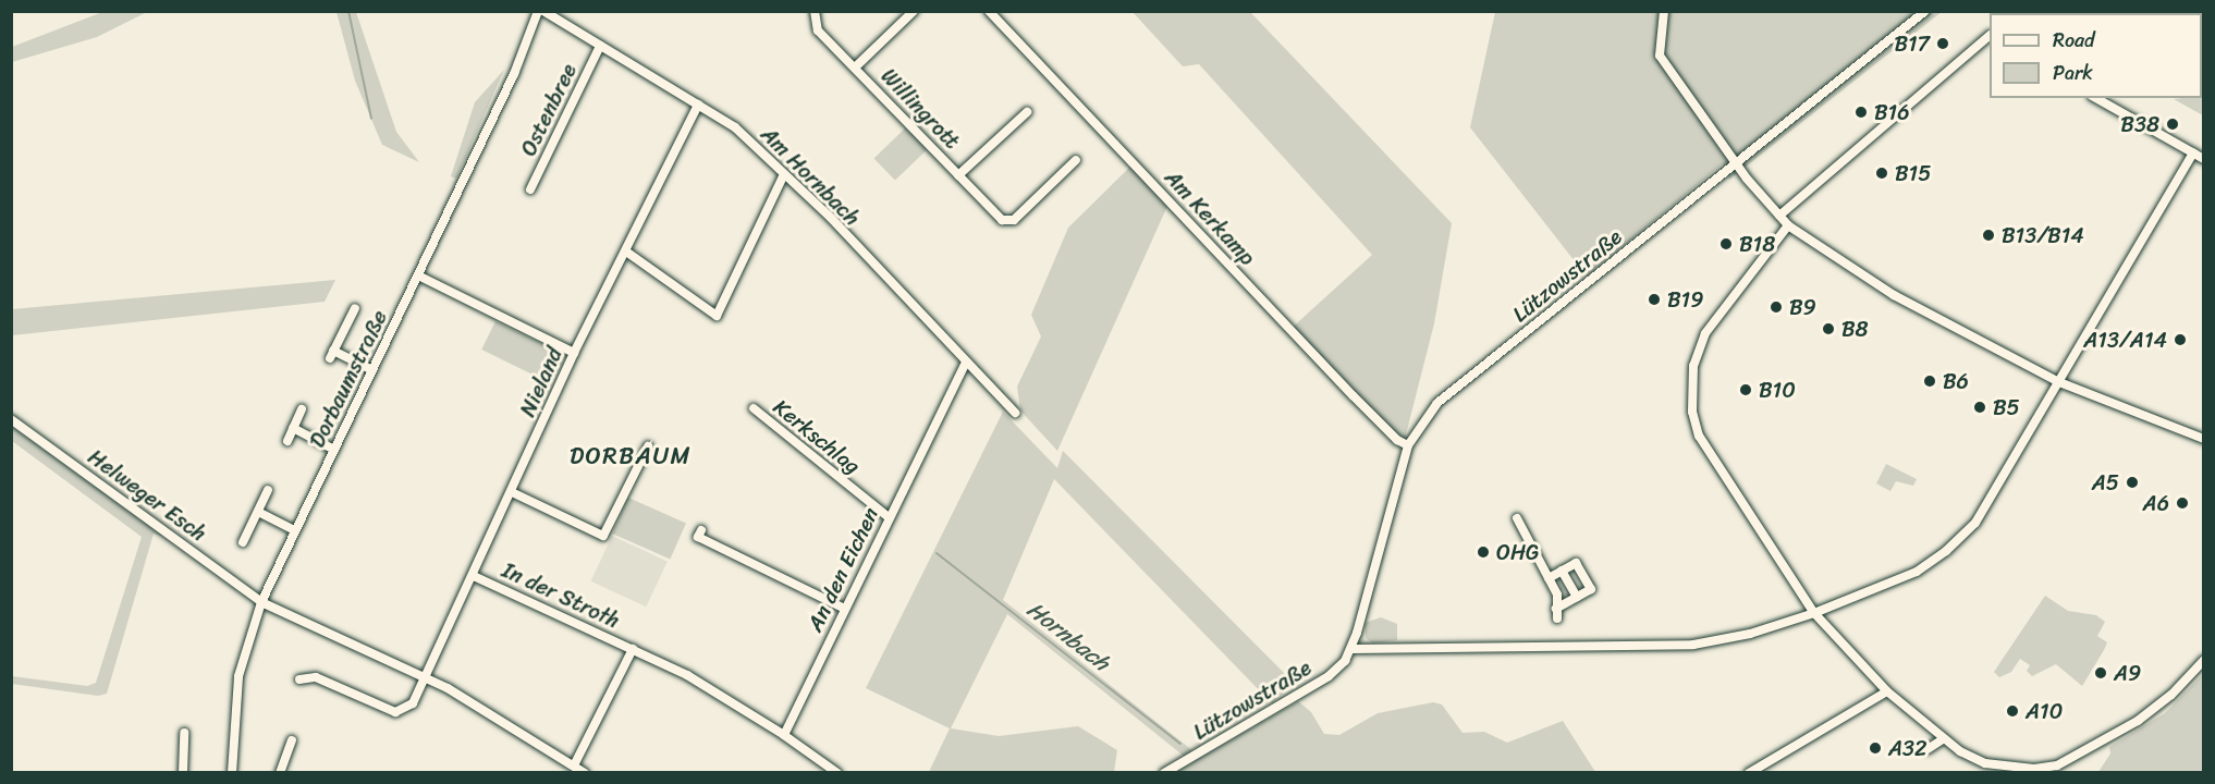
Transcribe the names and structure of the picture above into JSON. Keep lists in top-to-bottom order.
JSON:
{
  "streets": {
    "street": [
      "Willingrott",
      "Ostenbree",
      "Am Hornbach",
      "Am Kerkamp",
      "Lützowstraße",
      "Dorbaumstraße",
      "Nieland",
      "Kerkschlag",
      "Helweger Esch",
      "An den Eichen",
      "In der Stroth"
    ]
  },
  "crossings": [
    ["Ostenbree", "Am Hornbach"],
    ["Am Hornbach", "Nieland"],
    ["Am Hornbach", "An den Eichen"],
    ["Am Kerkamp", "Lützowstraße"],
    ["Dorbaumstraße", "Helweger Esch"],
    ["Nieland", "Helweger Esch"],
    ["Nieland", "In der Stroth"],
    ["Kerkschlag", "An den Eichen"],
    ["Helweger Esch", "In der Stroth"],
    ["An den Eichen", "In der Stroth"]
  ],
  "districts": ["DORBAUM"],
  "water": ["Hornbach"],
  "places": [
    "B17",
    "B16",
    "B38",
    "B15",
    "B13/B14",
    "B18",
    "B19",
    "B9",
    "B8",
    "A13/A14",
    "B6",
    "B10",
    "B5",
    "A5",
    "A6",
    "OHG",
    "A9",
    "A10",
    "A32"
  ],
  "legend": ["Road", "Park"]
}
